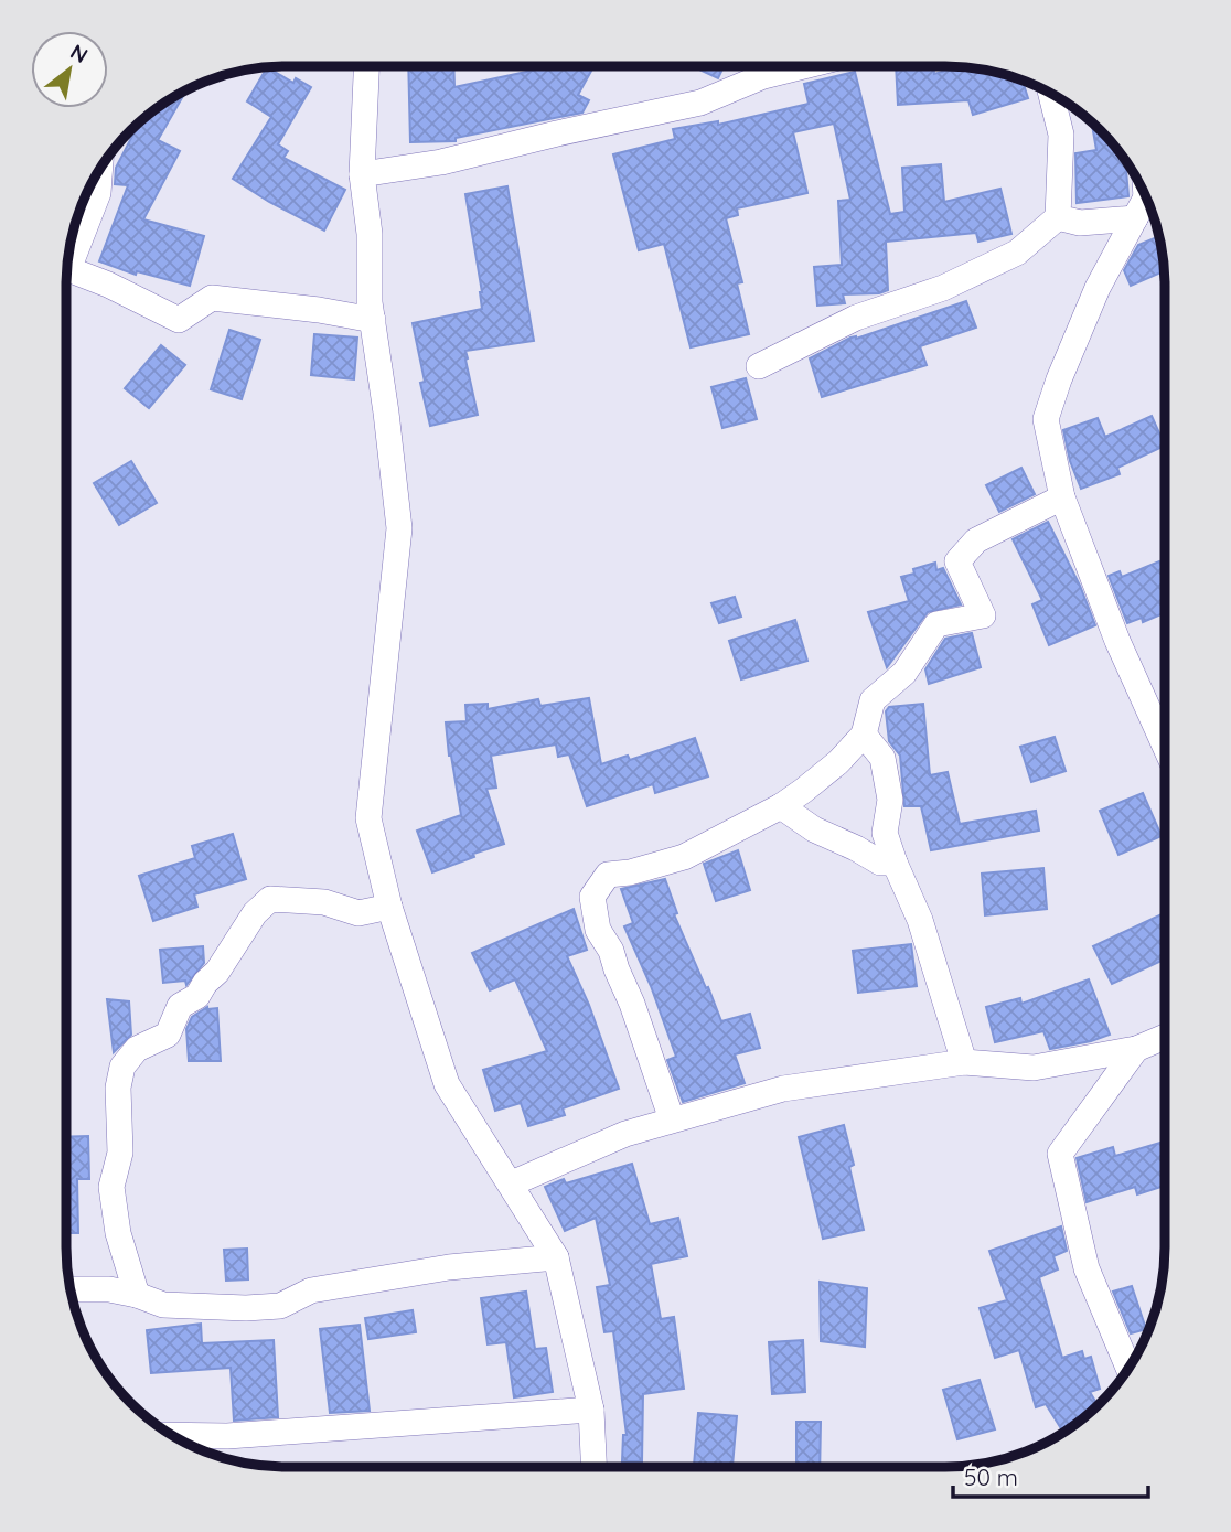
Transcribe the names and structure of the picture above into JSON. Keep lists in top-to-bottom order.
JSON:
{
  "scale_bar": "50 m",
  "north": "top right"
}
